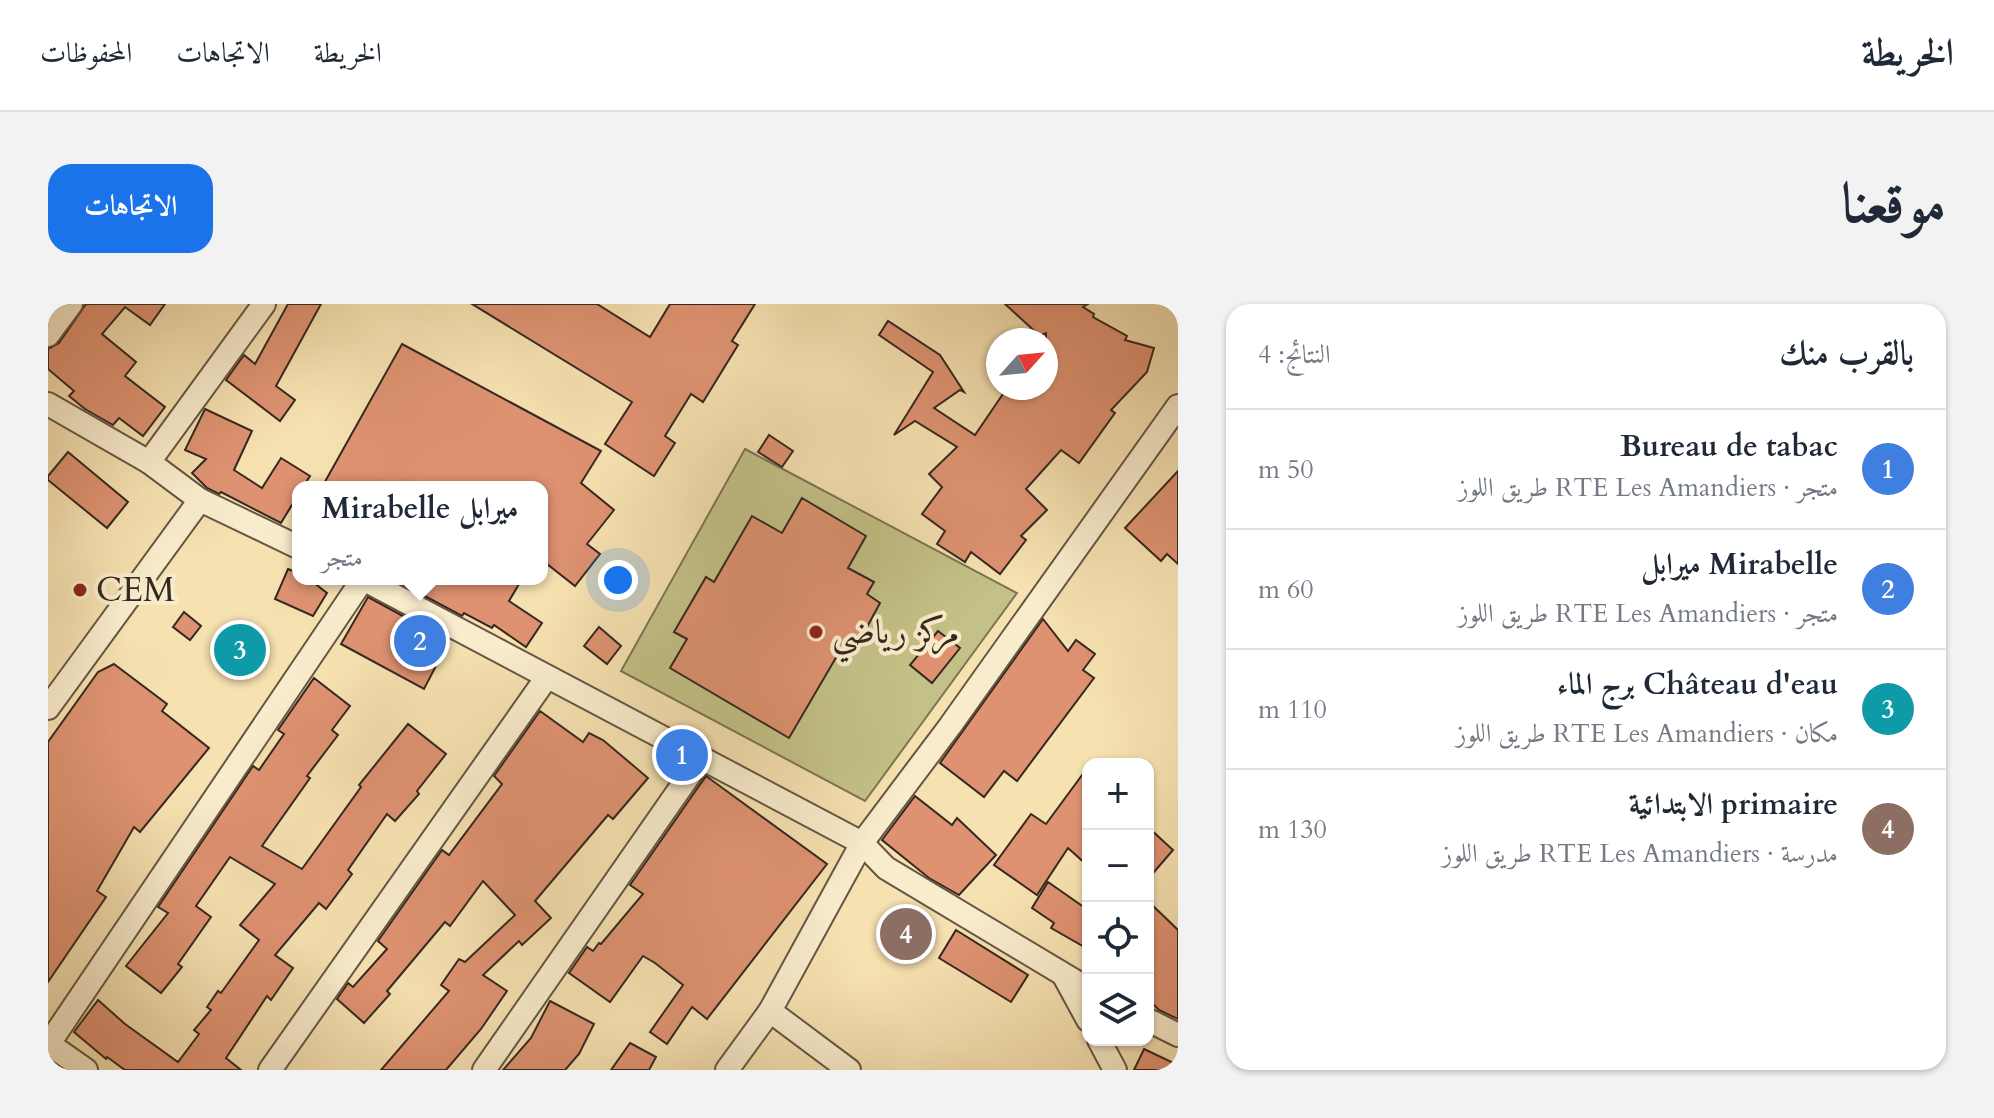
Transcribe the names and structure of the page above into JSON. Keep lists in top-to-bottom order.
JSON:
{
  "places": ["CEM", "مركز رياضي"],
  "north": "top right",
  "page": {
    "header": "الخريطة",
    "nav": ["الخريطة", "الاتجاهات", "المحفوظات"],
    "title": "موقعنا",
    "buttons": "الاتجاهات",
    "heading": ["بالقرب منك", "النتائج: 4"],
    "list": [
      {
        "mark": "1",
        "name": "Bureau de tabac",
        "note": "متجر · RTE Les Amandiers طريق اللوز",
        "value": "50 m"
      },
      {
        "mark": "2",
        "name": "Mirabelle ميرابل",
        "note": "متجر · RTE Les Amandiers طريق اللوز",
        "value": "60 m"
      },
      {
        "mark": "3",
        "name": "Château d'eau برج الماء",
        "note": "مكان · RTE Les Amandiers طريق اللوز",
        "value": "110 m"
      },
      {
        "mark": "4",
        "name": "primaire الابتدائية",
        "note": "مدرسة · RTE Les Amandiers طريق اللوز",
        "value": "130 m"
      }
    ],
    "popup": ["Mirabelle ميرابل", "متجر"],
    "pins": [
      "2",
      "3",
      "1",
      "4"
    ],
    "map_buttons": ["+", "−"]
  }
}
